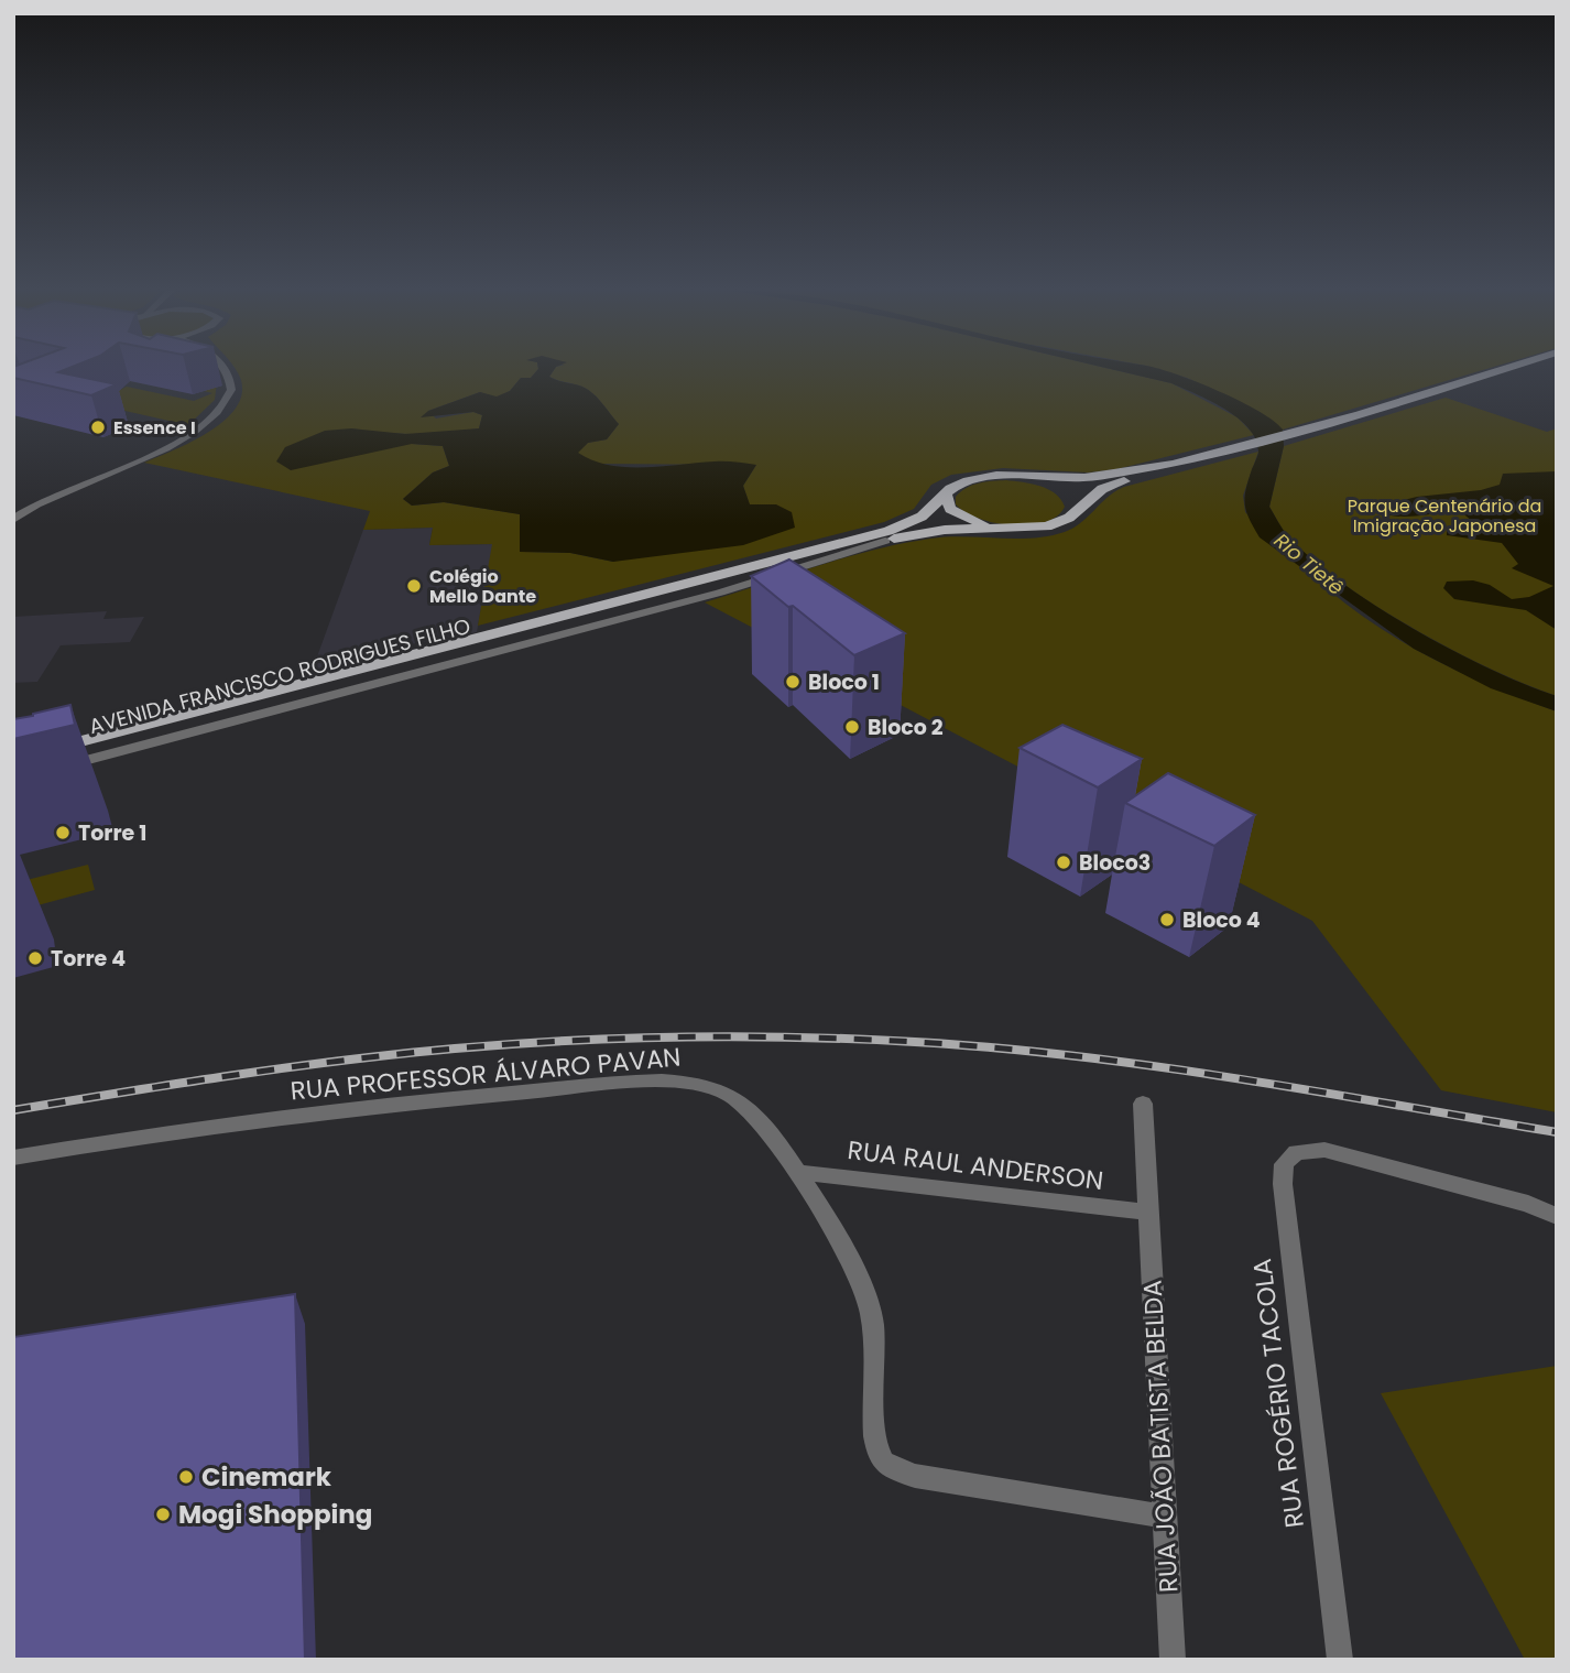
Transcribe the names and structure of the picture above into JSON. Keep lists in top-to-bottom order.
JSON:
{
  "streets": {
    "main road": ["AVENIDA FRANCISCO RODRIGUES FILHO"],
    "street": [
      "RUA PROFESSOR ÁLVARO PAVAN",
      "RUA RAUL ANDERSON",
      "RUA ROGÉRIO TACOLA",
      "RUA JOÃO BATISTA BELDA"
    ]
  },
  "crossings": [
    ["RUA PROFESSOR ÁLVARO PAVAN", "RUA RAUL ANDERSON"],
    ["RUA PROFESSOR ÁLVARO PAVAN", "RUA JOÃO BATISTA BELDA"],
    ["RUA RAUL ANDERSON", "RUA JOÃO BATISTA BELDA"]
  ],
  "water": ["Rio Tietê"],
  "parks": ["Parque Centenário da Imigração Japonesa"],
  "places": [
    "Essence I",
    "Colégio Mello Dante",
    "Bloco 1",
    "Bloco 2",
    "Torre 1",
    "Bloco3",
    "Bloco 4",
    "Torre 4",
    "Cinemark",
    "Mogi Shopping"
  ]
}
